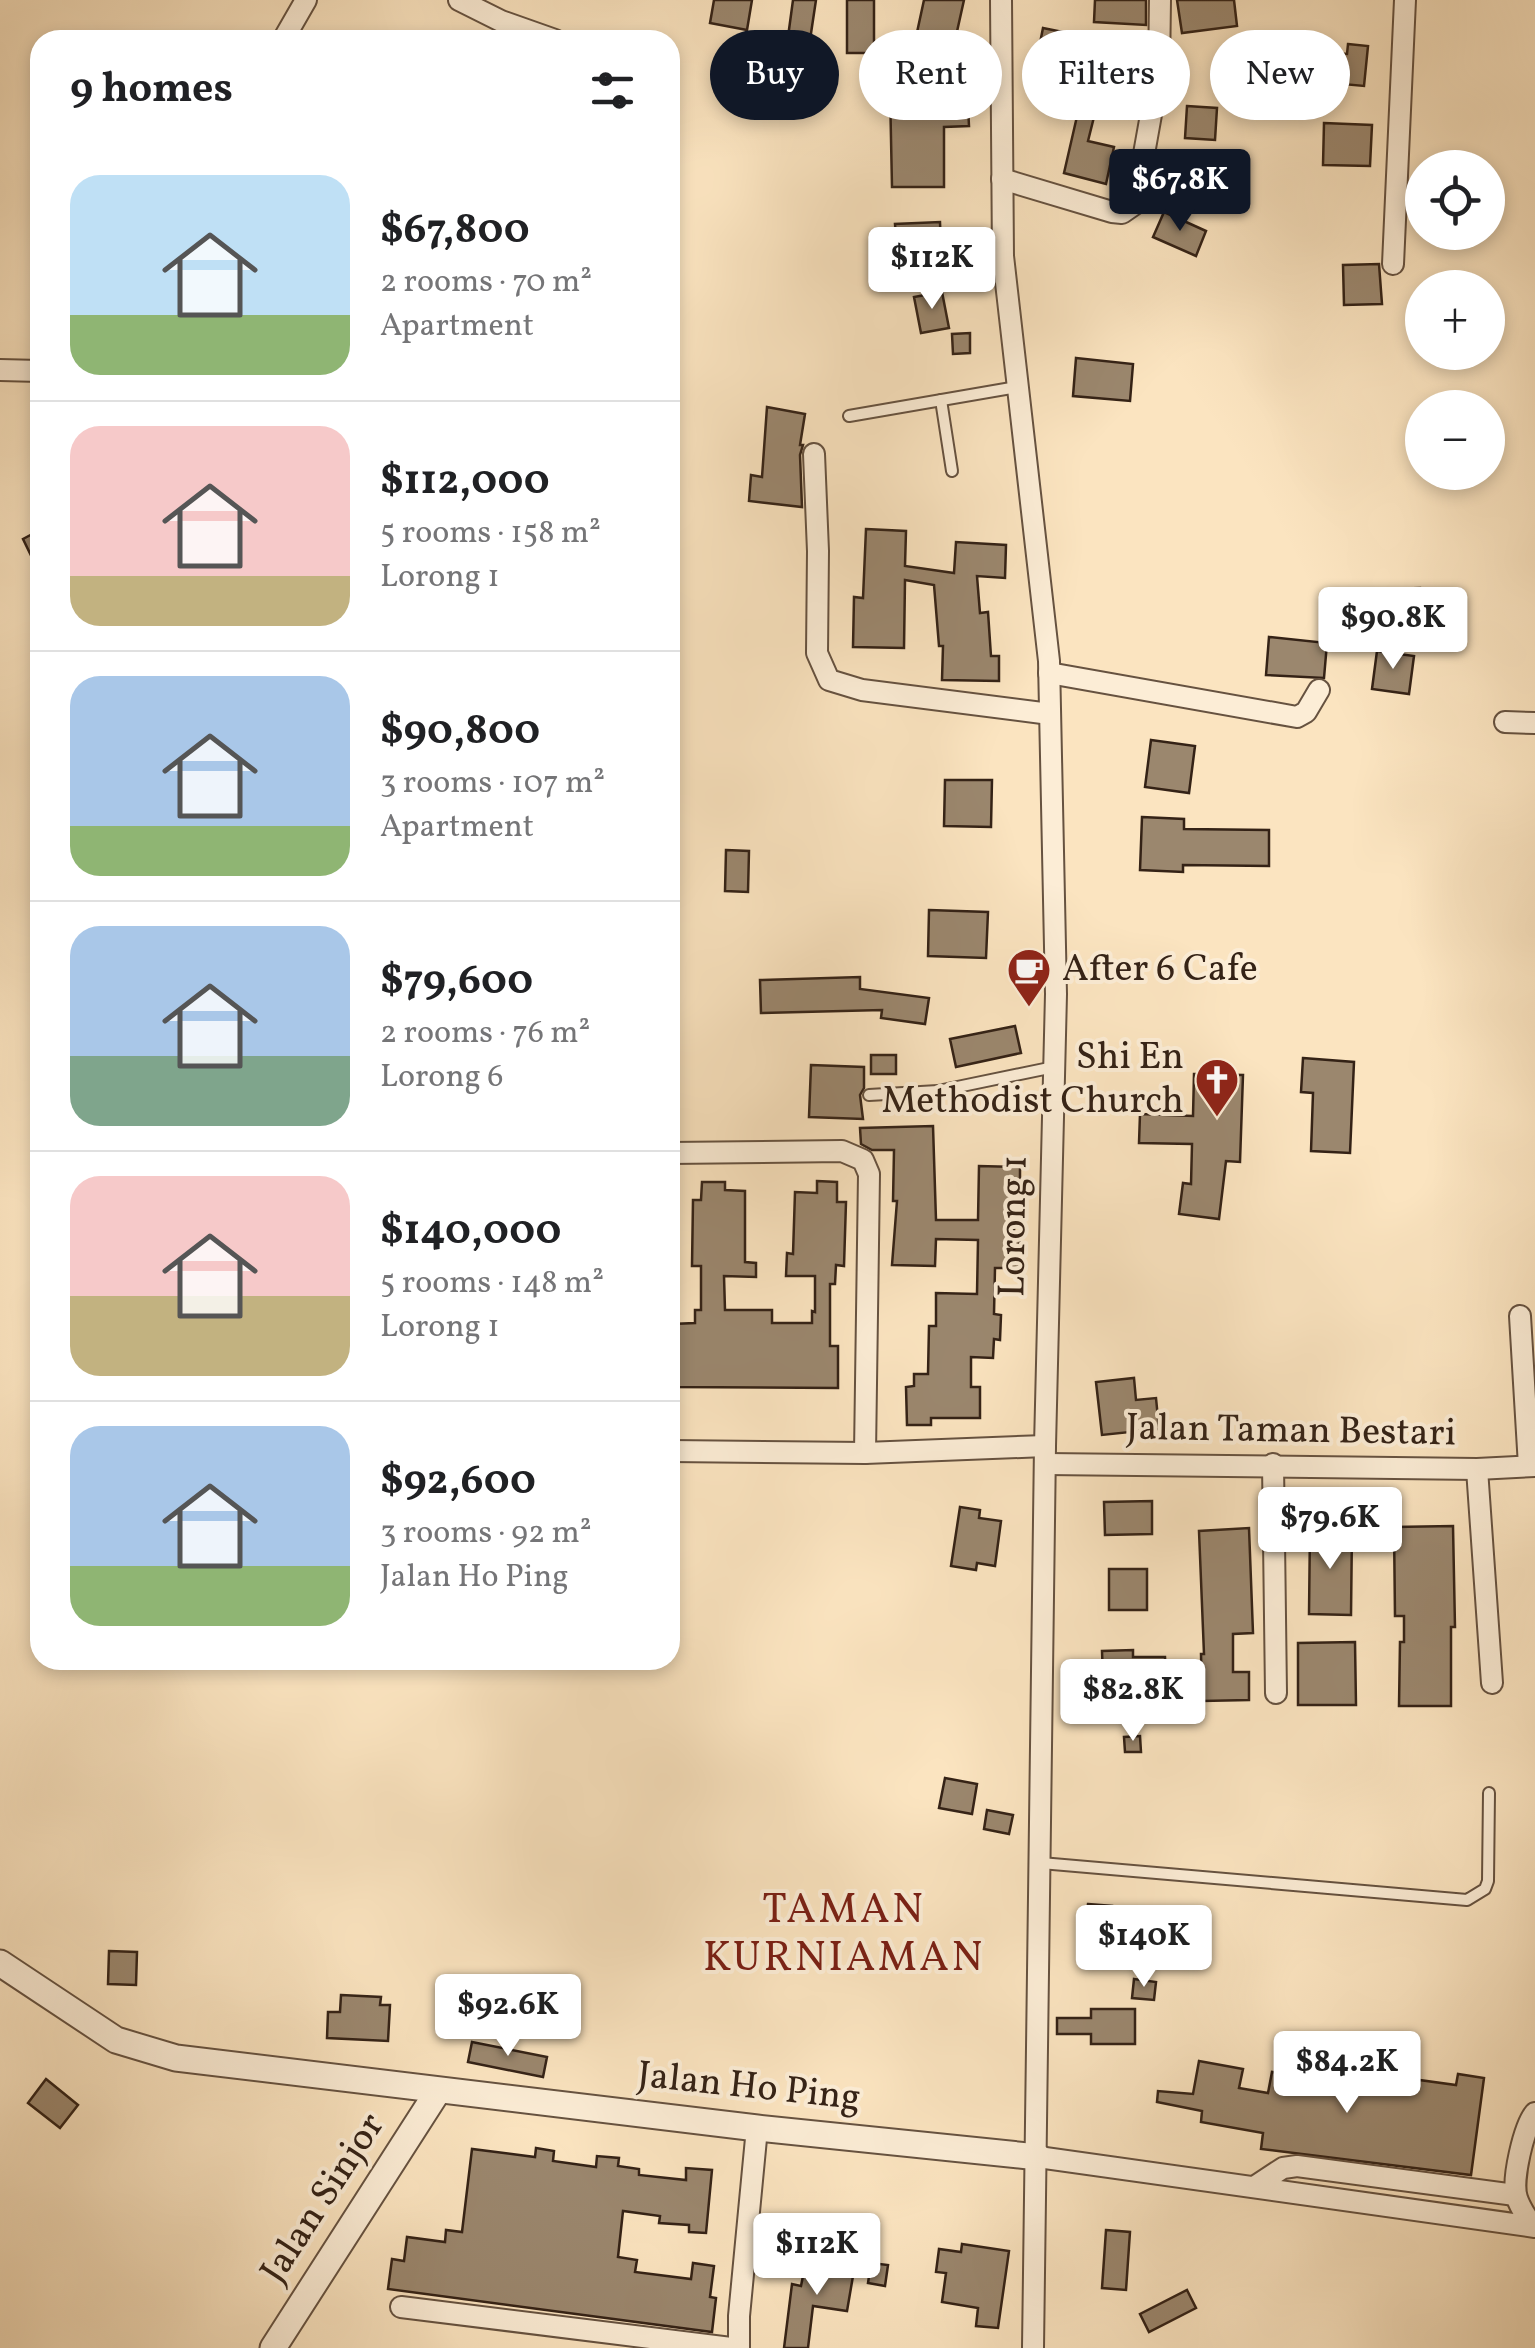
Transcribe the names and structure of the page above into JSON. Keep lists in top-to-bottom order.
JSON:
{
  "streets": {
    "street": [
      "Lorong 1",
      "Jalan Taman Bestari",
      "Jalan Ho Ping",
      "Jalan Sinjor"
    ]
  },
  "crossings": [
    ["Lorong 1", "Jalan Taman Bestari"],
    ["Lorong 1", "Jalan Ho Ping"],
    ["Jalan Ho Ping", "Jalan Sinjor"]
  ],
  "districts": ["TAMAN KURNIAMAN"],
  "places": {
    "cafe": ["After 6 Cafe"],
    "church": ["Shi En Methodist Church"]
  },
  "page": {
    "chip": [
      "Buy",
      "Rent",
      "Filters",
      "New"
    ],
    "heading": "9 homes",
    "price": [
      "$67.8K",
      "$112K",
      "$90.8K",
      "$79.6K",
      "$82.8K",
      "$140K",
      "$92.6K",
      "$84.2K",
      "$112K"
    ],
    "map_buttons": ["+", "−"],
    "list": [
      {
        "name": "$67,800",
        "note": "2 rooms · 70 m² · Apartment"
      },
      {
        "name": "$112,000",
        "note": "5 rooms · 158 m² · Lorong 1"
      },
      {
        "name": "$90,800",
        "note": "3 rooms · 107 m² · Apartment"
      },
      {
        "name": "$79,600",
        "note": "2 rooms · 76 m² · Lorong 6"
      },
      {
        "name": "$140,000",
        "note": "5 rooms · 148 m² · Lorong 1"
      },
      {
        "name": "$92,600",
        "note": "3 rooms · 92 m² · Jalan Ho Ping"
      }
    ]
  }
}
